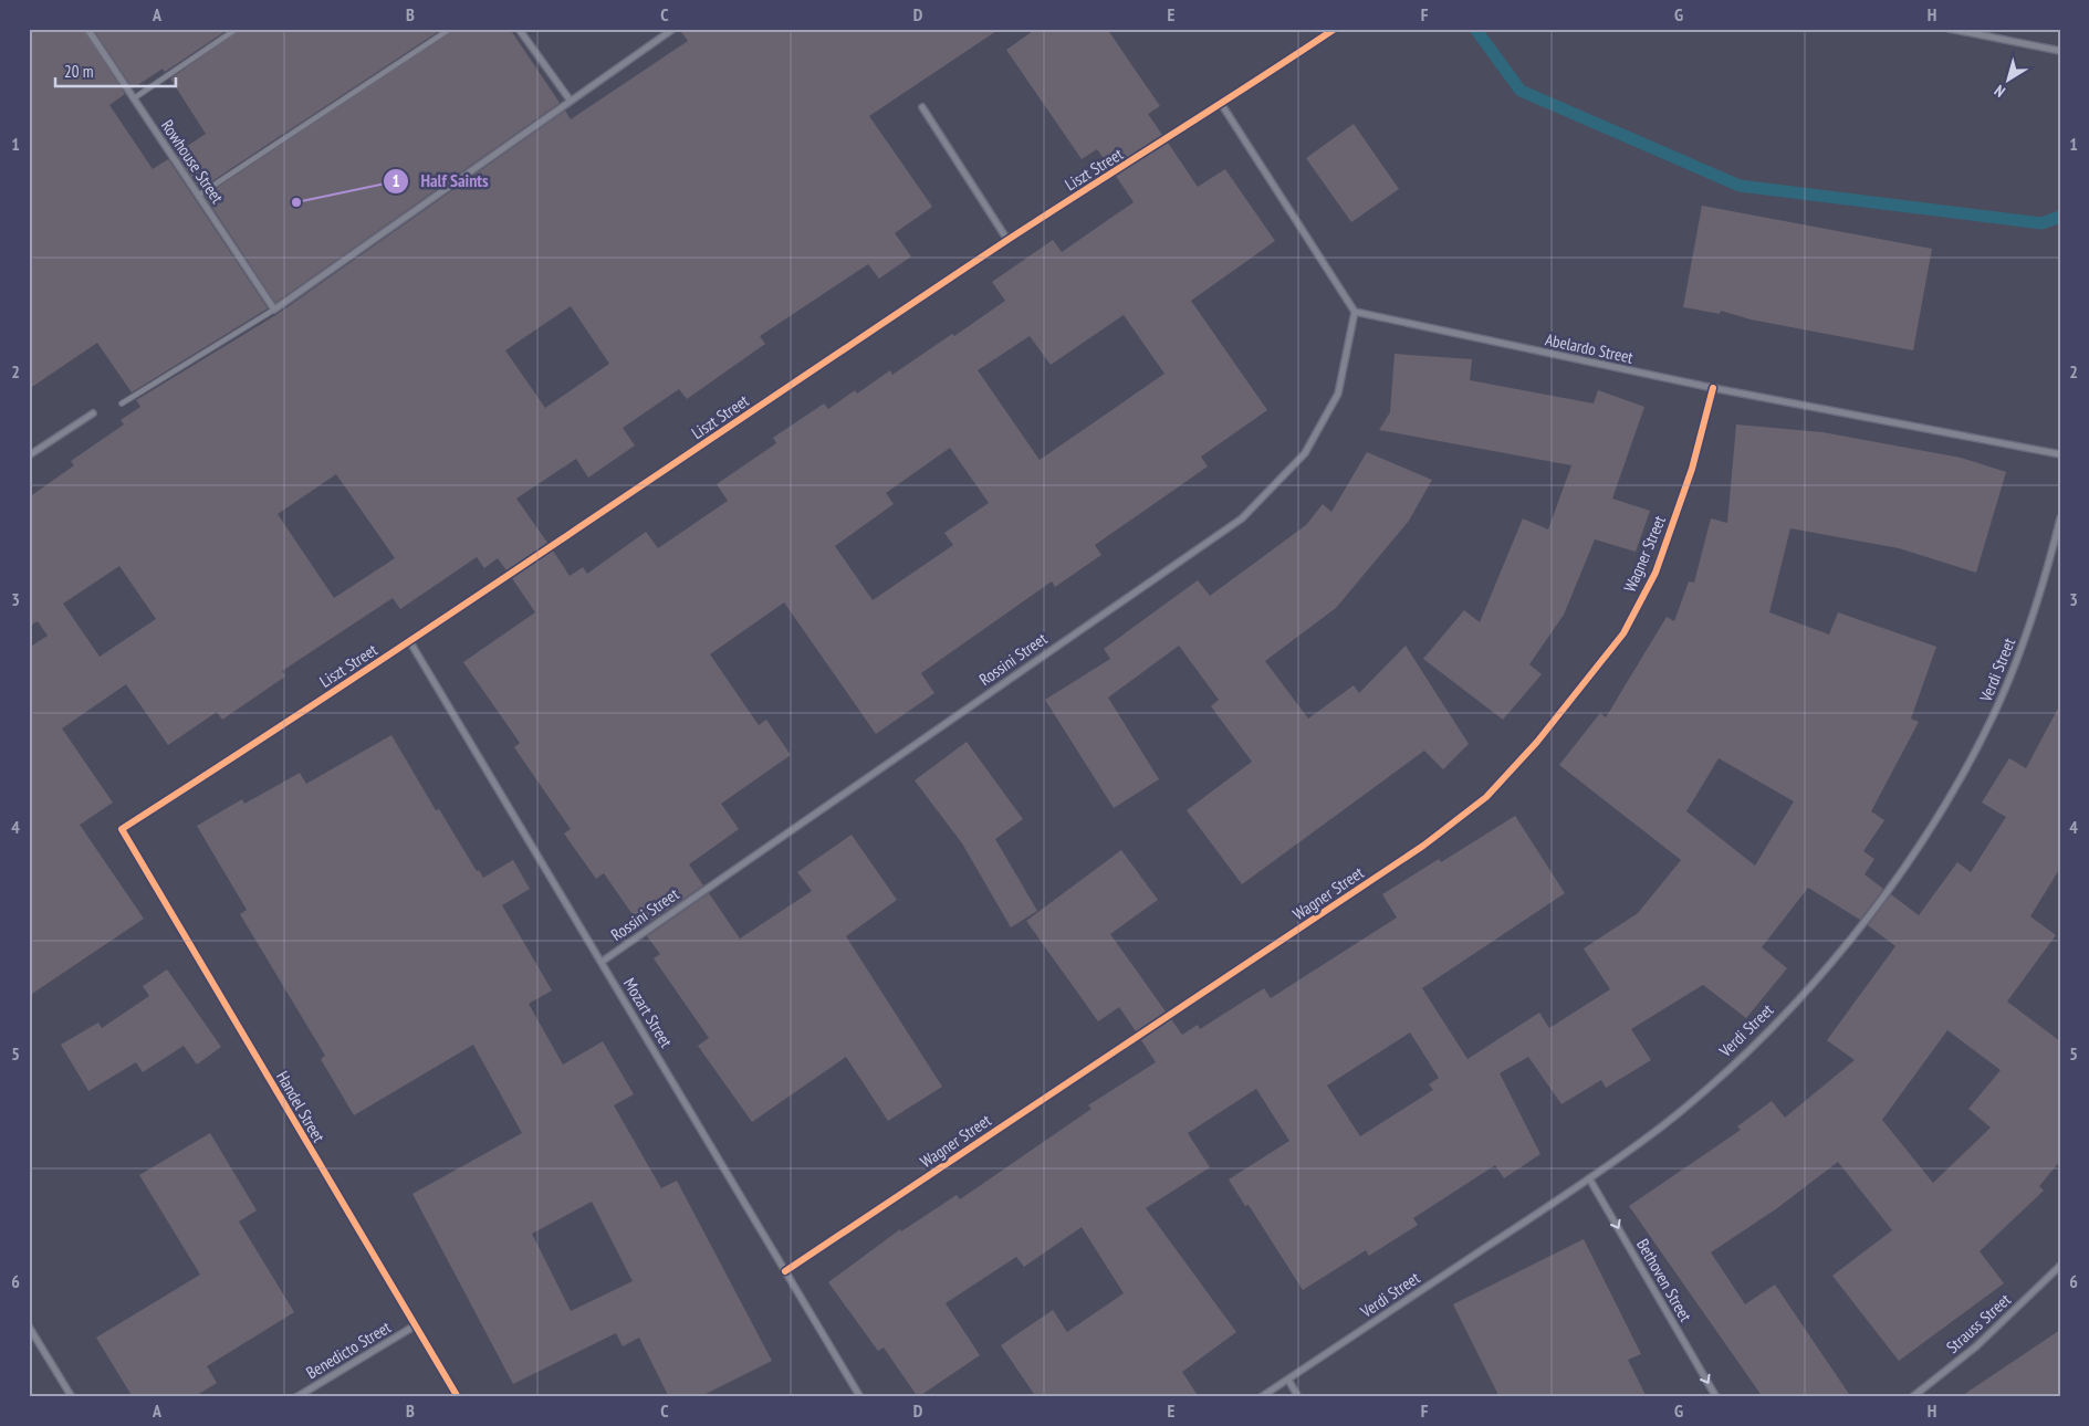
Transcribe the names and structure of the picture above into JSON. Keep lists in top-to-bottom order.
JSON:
{
  "streets": {
    "street": [
      "Rowhouse Street",
      "Liszt Street",
      "Abelardo Street",
      "Wagner Street",
      "Rossini Street",
      "Verdi Street",
      "Mozart Street",
      "Handel Street",
      "Bethoven Street",
      "Strauss Street",
      "Benedicto Street"
    ]
  },
  "crossings": [
    ["Liszt Street", "Mozart Street"],
    ["Liszt Street", "Handel Street"],
    ["Abelardo Street", "Wagner Street"],
    ["Abelardo Street", "Rossini Street"],
    ["Wagner Street", "Mozart Street"],
    ["Rossini Street", "Mozart Street"],
    ["Verdi Street", "Bethoven Street"],
    ["Handel Street", "Benedicto Street"]
  ],
  "one_way": ["Bethoven Street"],
  "places": ["Half Saints"],
  "scale_bar": "20 m",
  "north": "bottom left",
  "grid": {
    "columns": [
      "A",
      "B",
      "C",
      "D",
      "E",
      "F",
      "G",
      "H"
    ],
    "rows": [
      "1",
      "2",
      "3",
      "4",
      "5",
      "6"
    ]
  }
}
